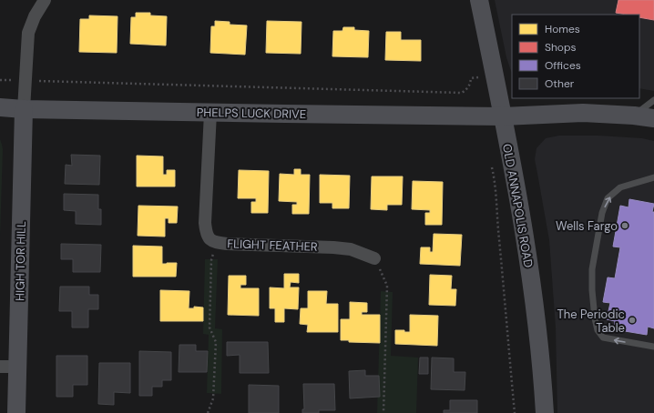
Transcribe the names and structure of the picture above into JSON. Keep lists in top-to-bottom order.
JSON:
{
  "streets": {
    "street": [
      "PHELPS LUCK DRIVE",
      "OLD ANNAPOLIS ROAD",
      "FLIGHT FEATHER",
      "HIGH TOR HILL"
    ]
  },
  "crossings": [
    ["PHELPS LUCK DRIVE", "OLD ANNAPOLIS ROAD"],
    ["PHELPS LUCK DRIVE", "FLIGHT FEATHER"],
    ["PHELPS LUCK DRIVE", "HIGH TOR HILL"]
  ],
  "places": ["Wells Fargo", "The Periodic Table"],
  "legend": [
    "Homes",
    "Shops",
    "Offices",
    "Other"
  ]
}
